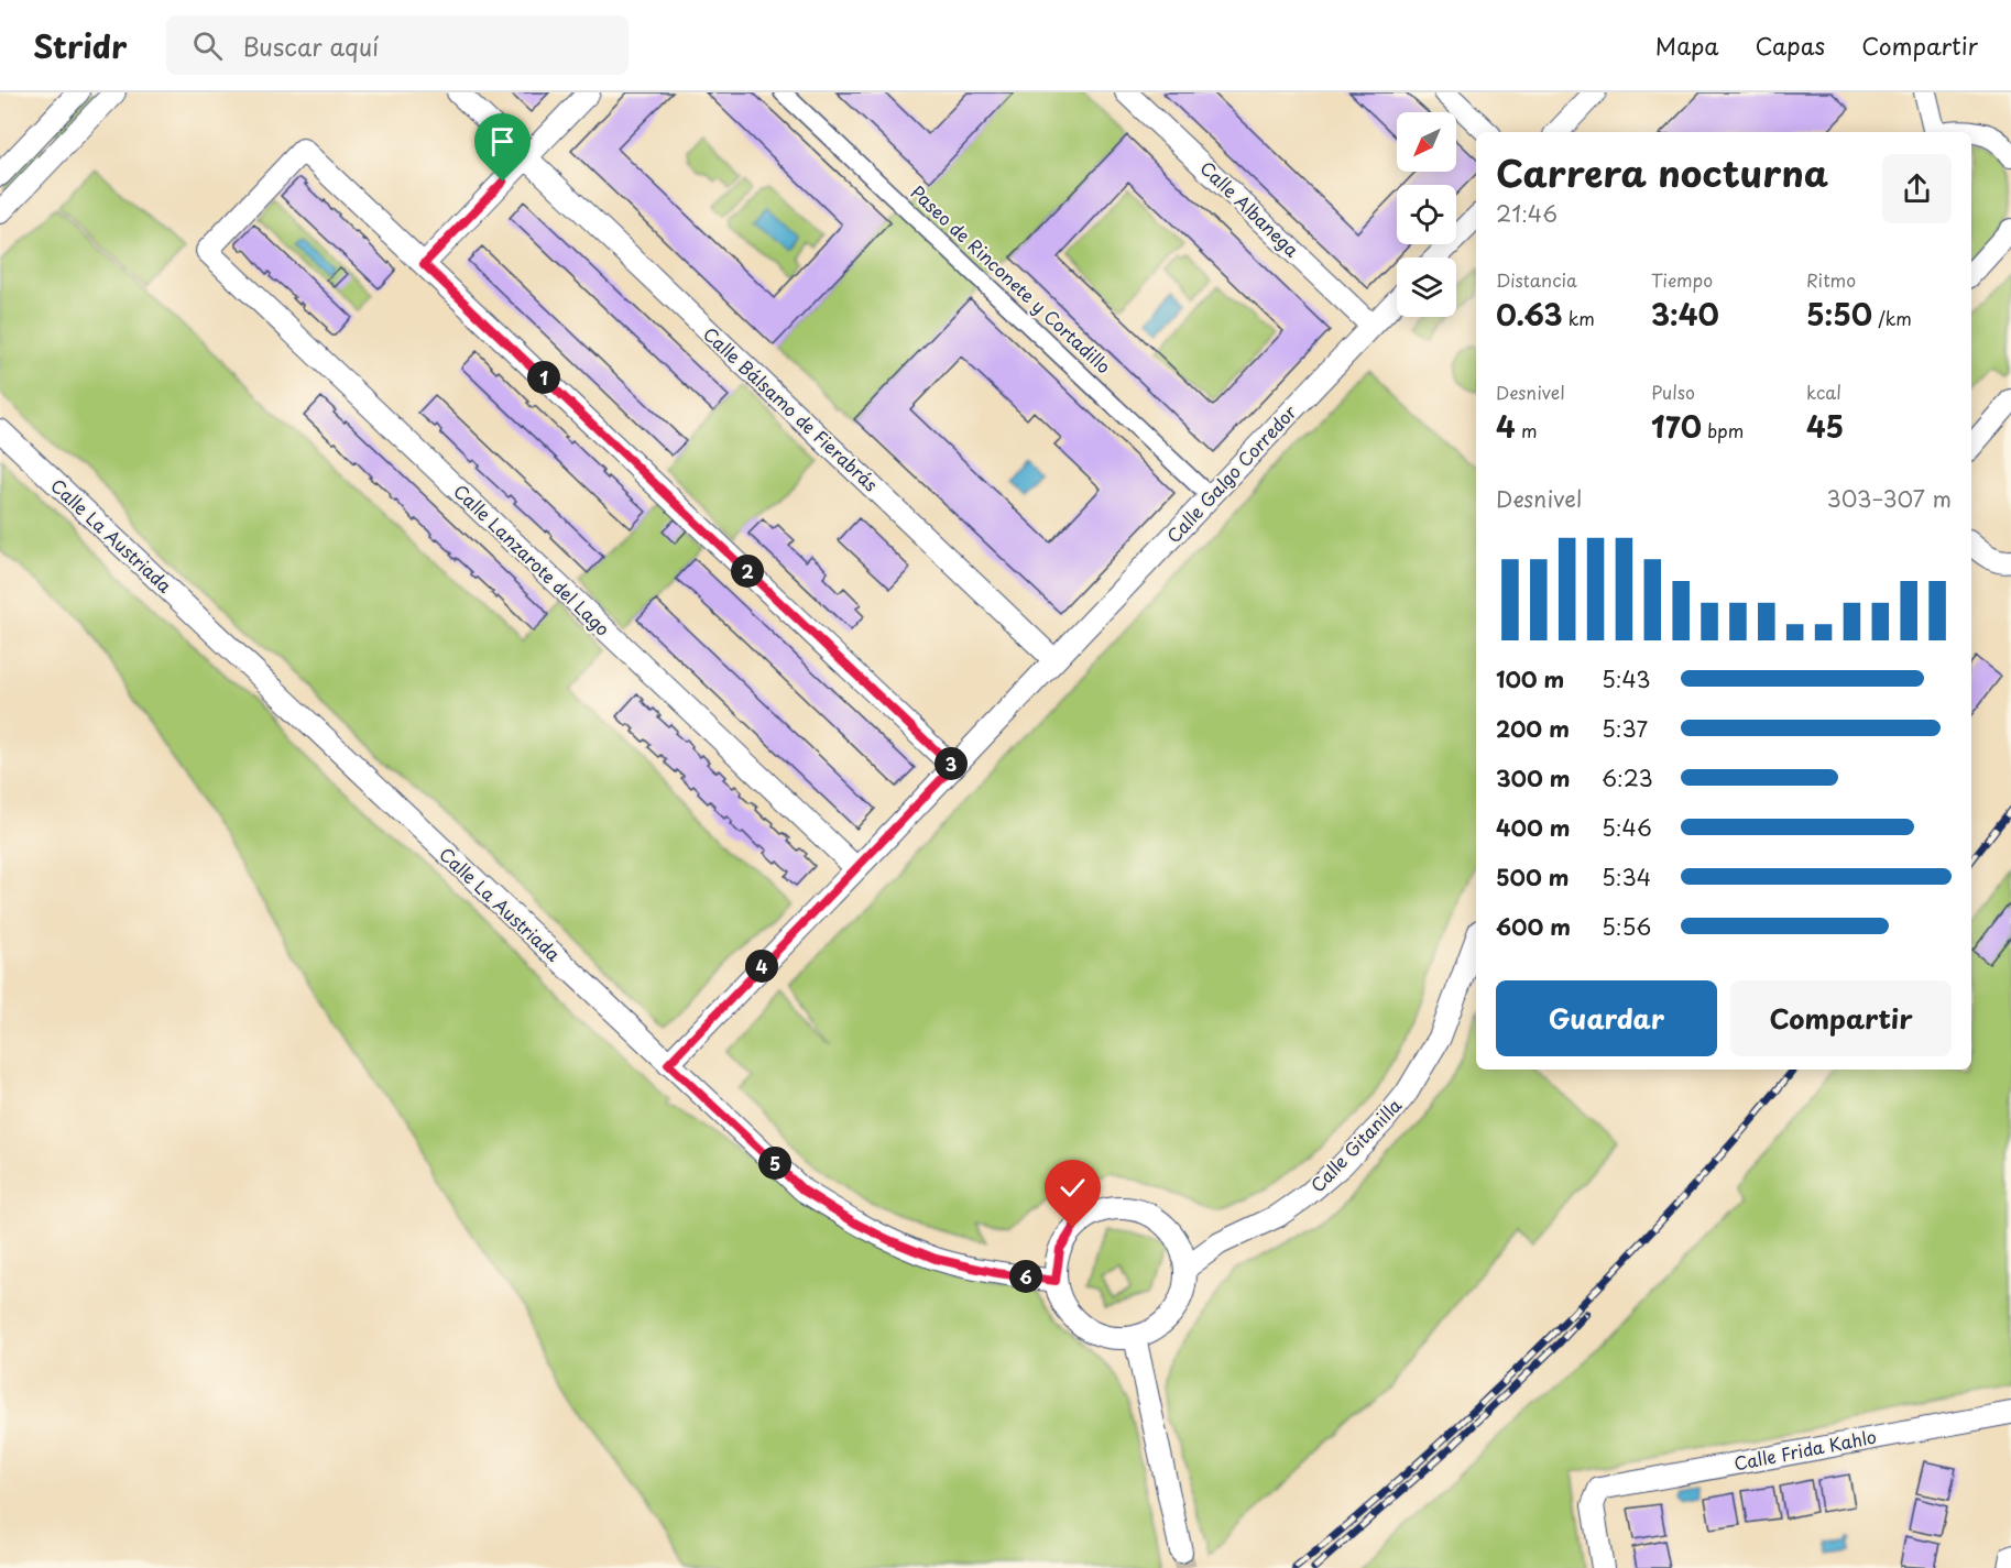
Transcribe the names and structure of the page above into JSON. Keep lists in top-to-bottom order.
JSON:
{
  "streets": {
    "street": [
      "Calle Albanega",
      "Paseo de Rinconete y Cortadillo",
      "Calle Bálsamo de Fierabrás",
      "Calle Galgo Corredor",
      "Calle La Austriada",
      "Calle Lanzarote del Lago",
      "Calle Gitanilla",
      "Calle Frida Kahlo"
    ]
  },
  "crossings": [
    ["Calle Albanega", "Calle Galgo Corredor"],
    ["Paseo de Rinconete y Cortadillo", "Calle Galgo Corredor"],
    ["Calle Bálsamo de Fierabrás", "Calle Galgo Corredor"],
    ["Calle Galgo Corredor", "Calle La Austriada"],
    ["Calle Galgo Corredor", "Calle Lanzarote del Lago"],
    ["Calle La Austriada", "Calle Gitanilla"]
  ],
  "north": "bottom left",
  "page": {
    "header": "Stridr",
    "search": "Buscar aquí",
    "nav": ["Mapa", "Capas", "Compartir"],
    "heading": ["Carrera nocturna", "21:46"],
    "stats": [
      ["Distancia", "0.63 km"],
      ["Tiempo", "3:40"],
      ["Ritmo", "5:50 /km"],
      ["Desnivel", "4 m"],
      ["Pulso", "170 bpm"],
      ["kcal", "45"]
    ],
    "pins": [
      "1",
      "2",
      "3",
      "4",
      "5",
      "6"
    ],
    "chart": ["Desnivel", "303–307 m"],
    "list": [
      {
        "name": "100 m",
        "note": "5:43"
      },
      {
        "name": "200 m",
        "note": "5:37"
      },
      {
        "name": "300 m",
        "note": "6:23"
      },
      {
        "name": "400 m",
        "note": "5:46"
      },
      {
        "name": "500 m",
        "note": "5:34"
      },
      {
        "name": "600 m",
        "note": "5:56"
      }
    ],
    "buttons": ["Guardar", "Compartir"]
  }
}
